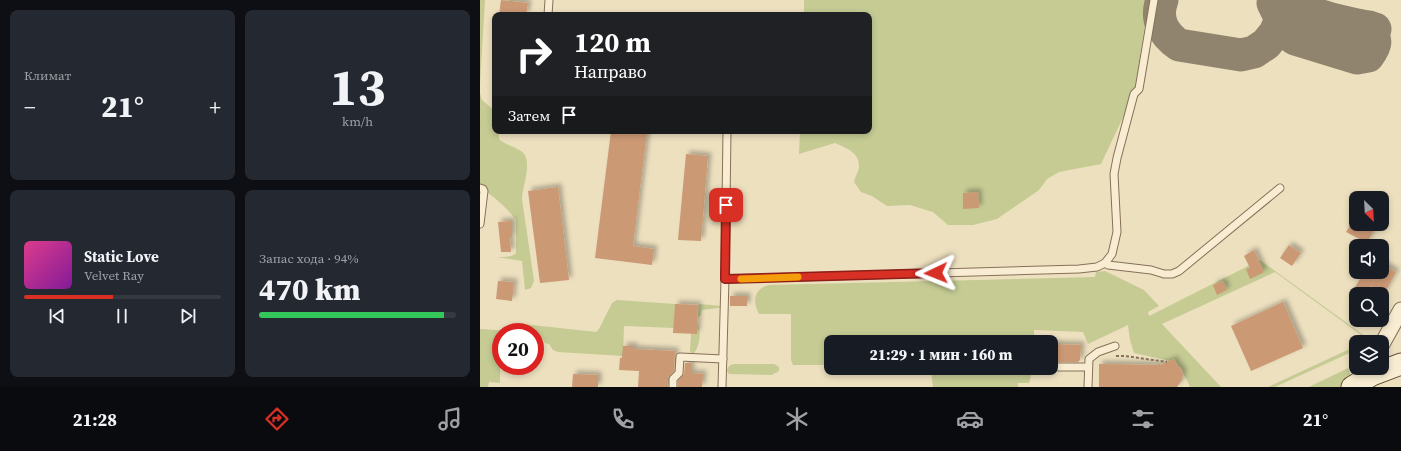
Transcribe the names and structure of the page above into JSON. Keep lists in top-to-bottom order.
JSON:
{
  "north": "bottom right",
  "page": {
    "tile": [
      "Климат",
      ["13", "km/h"],
      ["Запас хода · 94%", "470 km"]
    ],
    "turn": ["120 m", "Направо"],
    "heat": ["−", "21°", "+"],
    "then": "Затем",
    "song": ["Static Love", "Velvet Ray"],
    "limit": "20",
    "trip": "21:29 · 1 мин · 160 m",
    "tabs": ["21:28", "21°"]
  }
}
